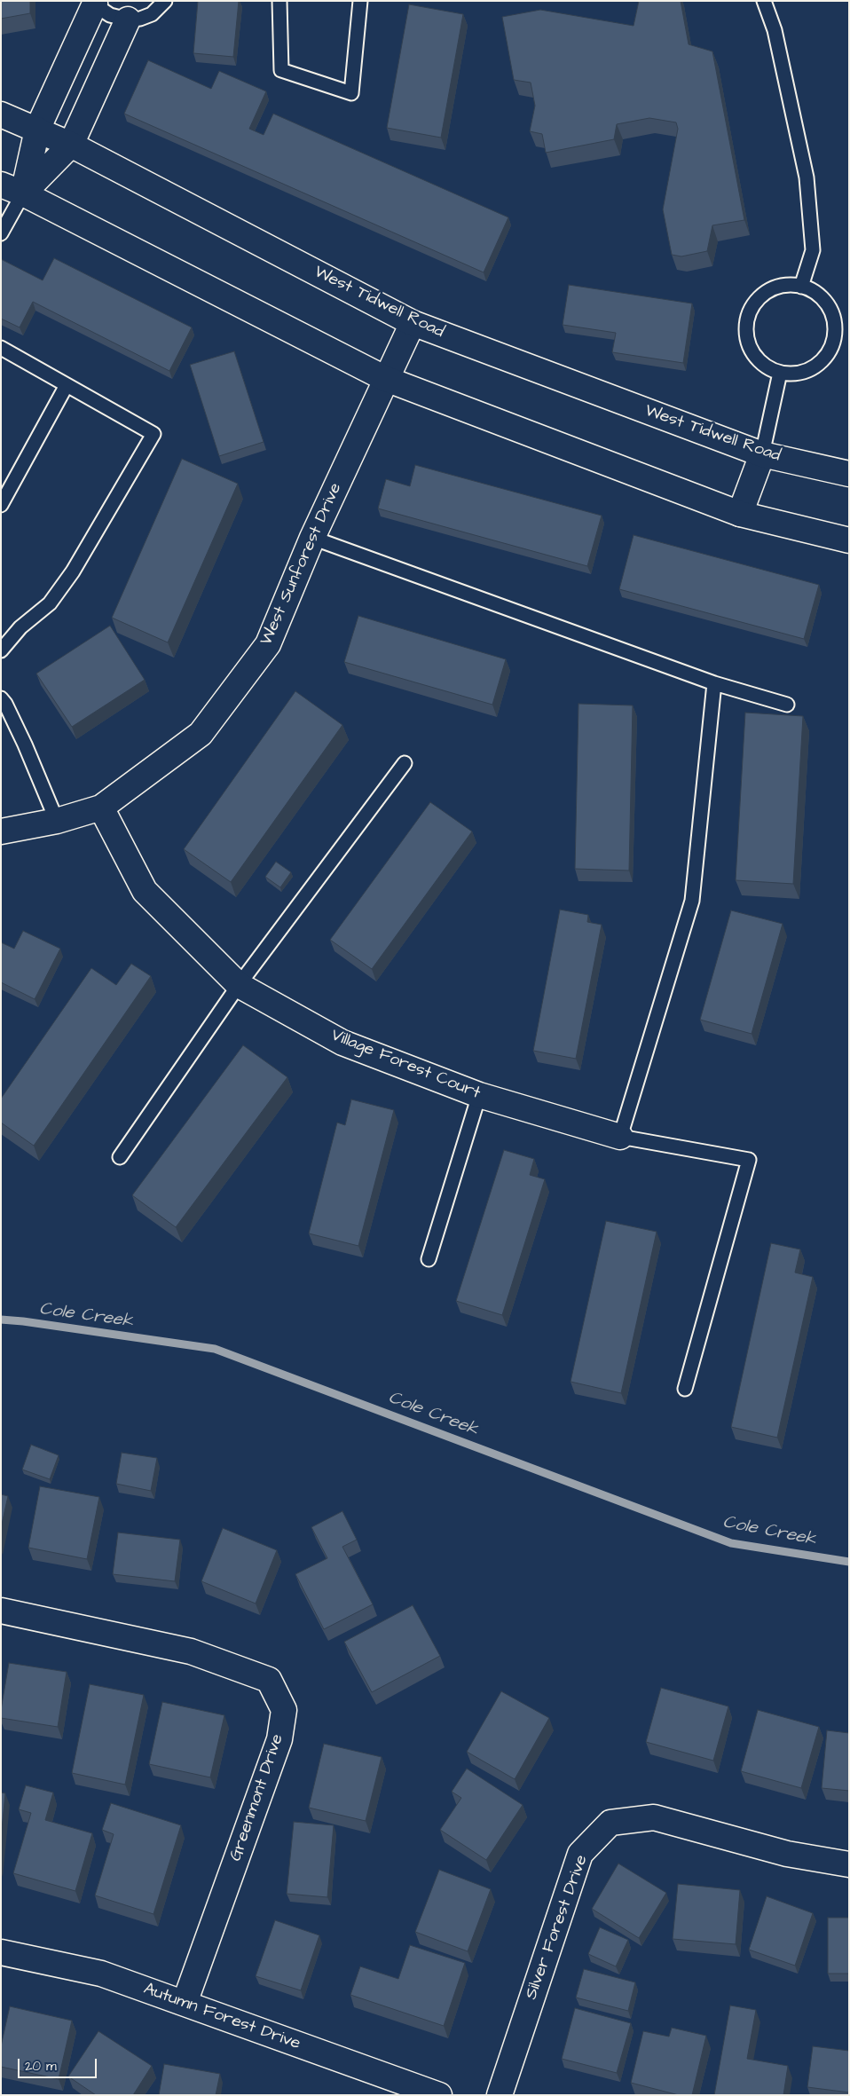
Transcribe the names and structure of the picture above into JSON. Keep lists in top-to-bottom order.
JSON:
{
  "streets": {
    "street": [
      "West Tidwell Road",
      "West Sunforest Drive",
      "Village Forest Court",
      "Greenmont Drive",
      "Silver Forest Drive",
      "Autumn Forest Drive"
    ]
  },
  "crossings": [
    ["West Tidwell Road", "West Sunforest Drive"],
    ["West Sunforest Drive", "Village Forest Court"],
    ["Greenmont Drive", "Autumn Forest Drive"]
  ],
  "water": ["Cole Creek"],
  "scale_bar": "20 m"
}
